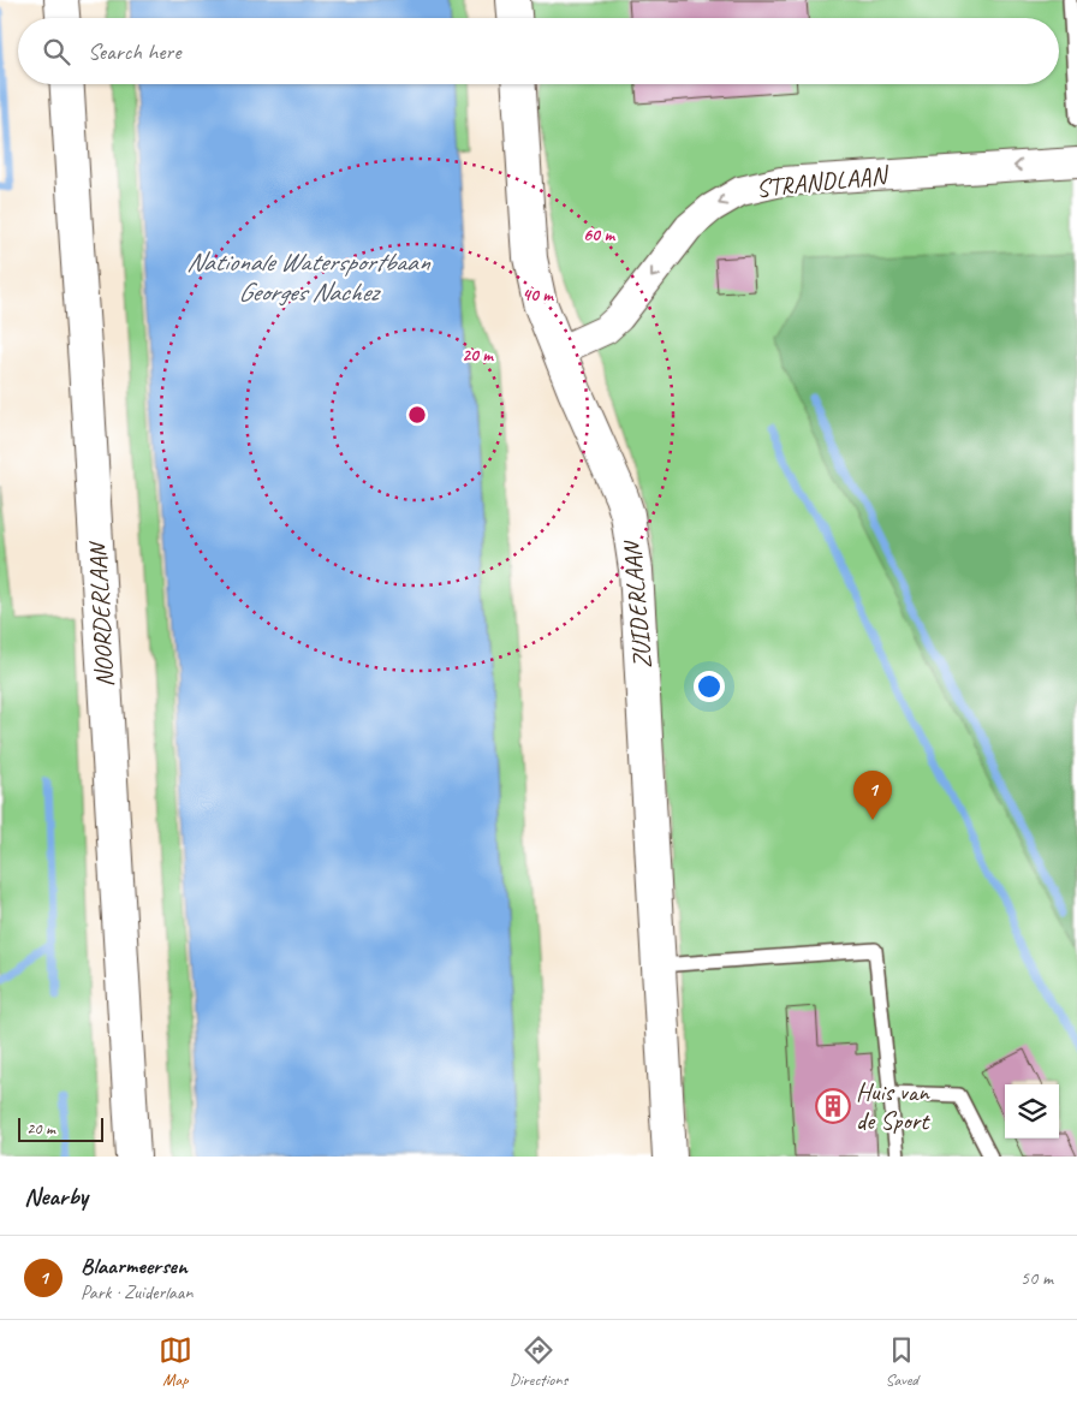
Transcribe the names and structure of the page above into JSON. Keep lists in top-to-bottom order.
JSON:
{
  "streets": {
    "street": ["STRANDLAAN", "ZUIDERLAAN", "NOORDERLAAN"]
  },
  "crossings": [
    ["STRANDLAAN", "ZUIDERLAAN"]
  ],
  "one_way": ["STRANDLAAN"],
  "water": ["Nationale Watersportbaan Georges Nachez"],
  "places": {
    "building": ["Huis van de Sport"]
  },
  "scale_bar": "20 m",
  "page": {
    "search": "Search here",
    "pins": "1",
    "scale": "20 m",
    "heading": "Nearby",
    "list": [
      {
        "mark": "1",
        "name": "Blaarmeersen",
        "note": "Park · Zuiderlaan",
        "value": "50 m"
      }
    ],
    "nav": ["Map", "Directions", "Saved"]
  },
  "rings": ["60 m", "40 m", "20 m"]
}
